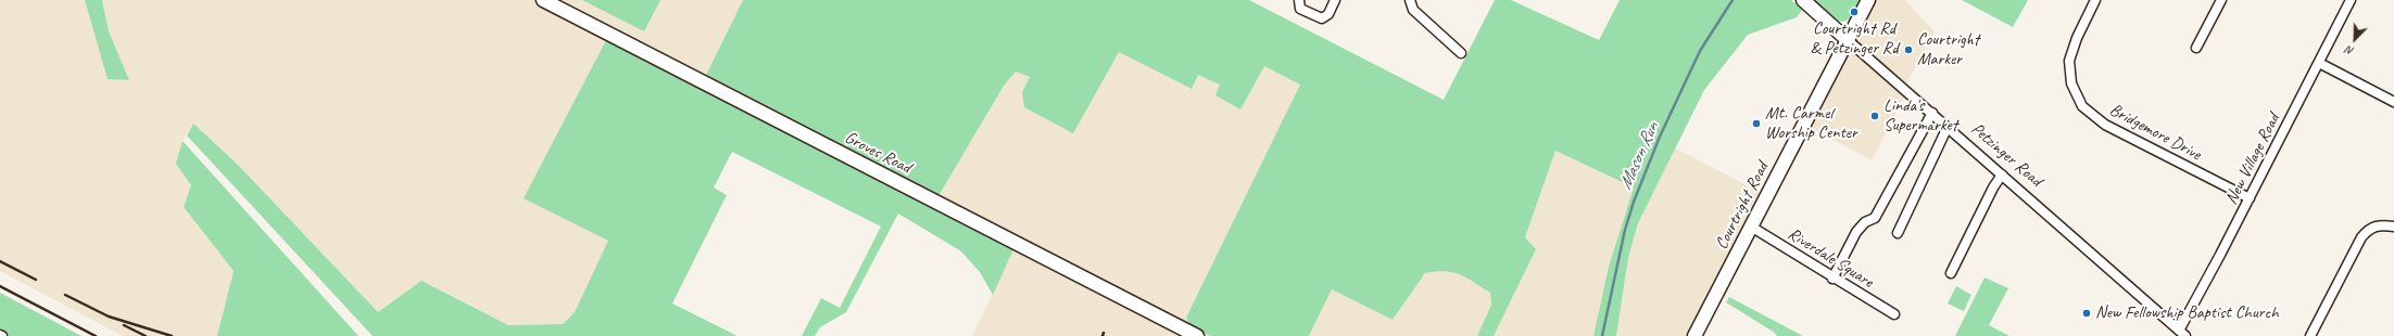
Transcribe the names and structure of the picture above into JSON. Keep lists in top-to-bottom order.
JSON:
{
  "streets": {
    "street": [
      "Bridgemore Drive",
      "Groves Road",
      "Petzinger Road",
      "New Village Road",
      "Courtright Road",
      "Riverdale Square"
    ]
  },
  "crossings": [
    ["Bridgemore Drive", "New Village Road"],
    ["Petzinger Road", "New Village Road"],
    ["Petzinger Road", "Courtright Road"],
    ["Courtright Road", "Riverdale Square"]
  ],
  "water": ["Mason Run"],
  "places": [
    "Courtright Rd & Petzinger Rd",
    "Courtright Marker",
    "Linda's Supermarket",
    "Mt. Carmel Worship Center",
    "New Fellowship Baptist Church"
  ],
  "north": "bottom left"
}
